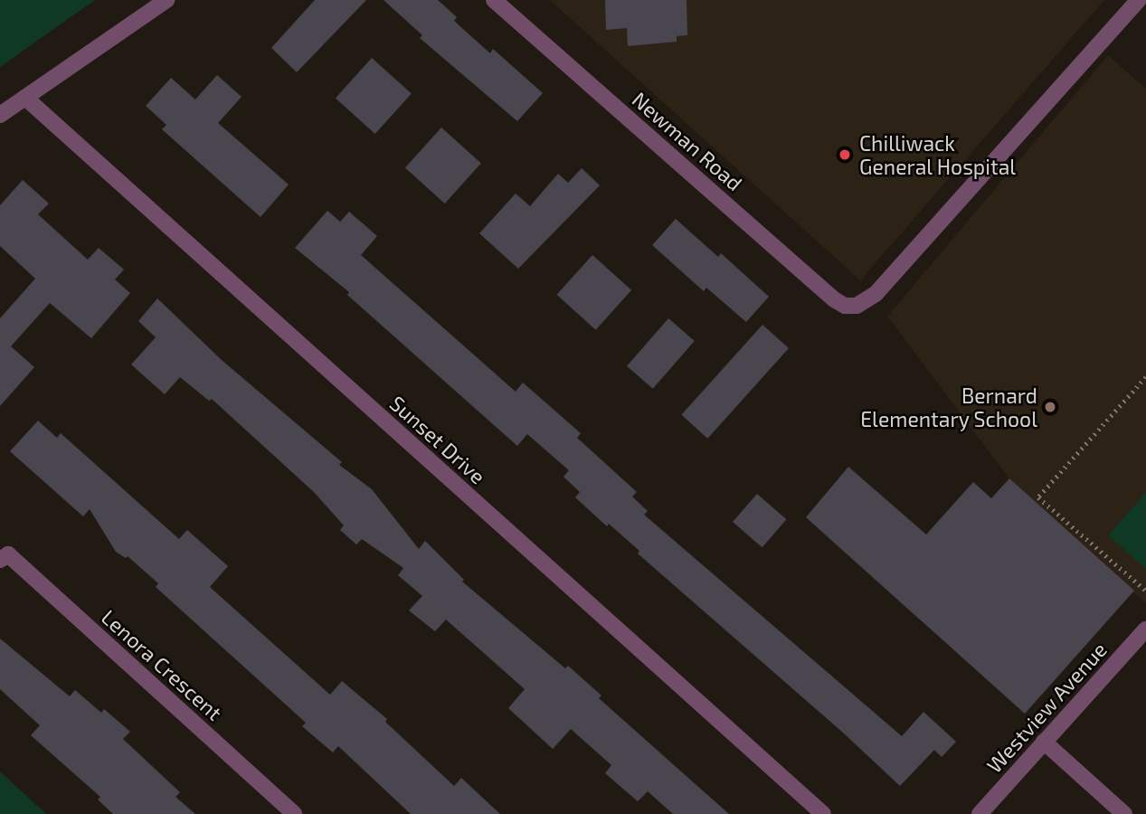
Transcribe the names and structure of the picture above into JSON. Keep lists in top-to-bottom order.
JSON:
{
  "streets": {
    "street": [
      "Newman Road",
      "Sunset Drive",
      "Lenora Crescent",
      "Westview Avenue"
    ]
  },
  "places": ["Chilliwack General Hospital", "Bernard Elementary School"]
}
